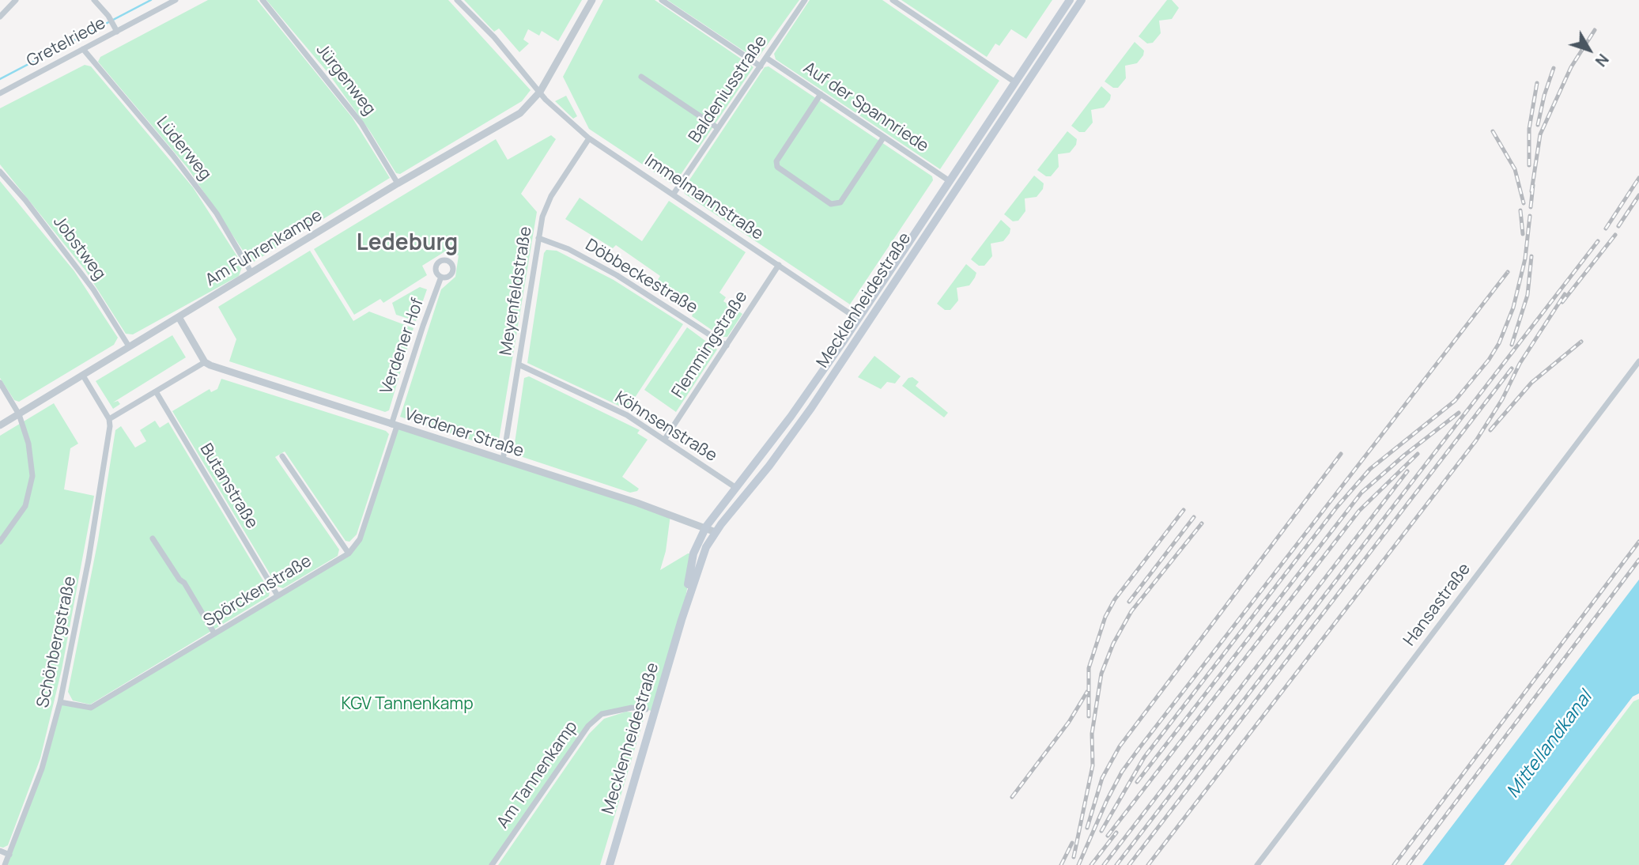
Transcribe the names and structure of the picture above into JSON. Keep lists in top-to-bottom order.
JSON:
{
  "streets": {
    "main road": ["Mecklenheidestraße"],
    "street": [
      "Gretelriede",
      "Jürgenweg",
      "Baldeniusstraße",
      "Auf der Spannriede",
      "Lüderweg",
      "Immelmannstraße",
      "Jobstweg",
      "Am Fuhrenkampe",
      "Döbbeckestraße",
      "Meyenfeldstraße",
      "Flemmingstraße",
      "Verdener Hof",
      "Köhnsenstraße",
      "Verdener Straße",
      "Butanstraße",
      "Spörckenstraße",
      "Hansastraße",
      "Schönbergstraße",
      "Am Tannenkamp"
    ]
  },
  "crossings": [
    ["Gretelriede", "Lüderweg"],
    ["Jürgenweg", "Am Fuhrenkampe"],
    ["Baldeniusstraße", "Auf der Spannriede"],
    ["Baldeniusstraße", "Immelmannstraße"],
    ["Auf der Spannriede", "Mecklenheidestraße"],
    ["Lüderweg", "Am Fuhrenkampe"],
    ["Immelmannstraße", "Am Fuhrenkampe"],
    ["Immelmannstraße", "Meyenfeldstraße"],
    ["Immelmannstraße", "Mecklenheidestraße"],
    ["Immelmannstraße", "Flemmingstraße"],
    ["Jobstweg", "Am Fuhrenkampe"],
    ["Döbbeckestraße", "Meyenfeldstraße"],
    ["Döbbeckestraße", "Flemmingstraße"],
    ["Meyenfeldstraße", "Köhnsenstraße"],
    ["Meyenfeldstraße", "Verdener Straße"],
    ["Mecklenheidestraße", "Köhnsenstraße"],
    ["Mecklenheidestraße", "Verdener Straße"],
    ["Flemmingstraße", "Köhnsenstraße"],
    ["Verdener Hof", "Verdener Straße"],
    ["Verdener Hof", "Spörckenstraße"],
    ["Verdener Straße", "Spörckenstraße"],
    ["Butanstraße", "Spörckenstraße"],
    ["Spörckenstraße", "Schönbergstraße"]
  ],
  "districts": ["Ledeburg"],
  "water": ["Mittellandkanal"],
  "parks": ["KGV Tannenkamp"],
  "north": "bottom right"
}
